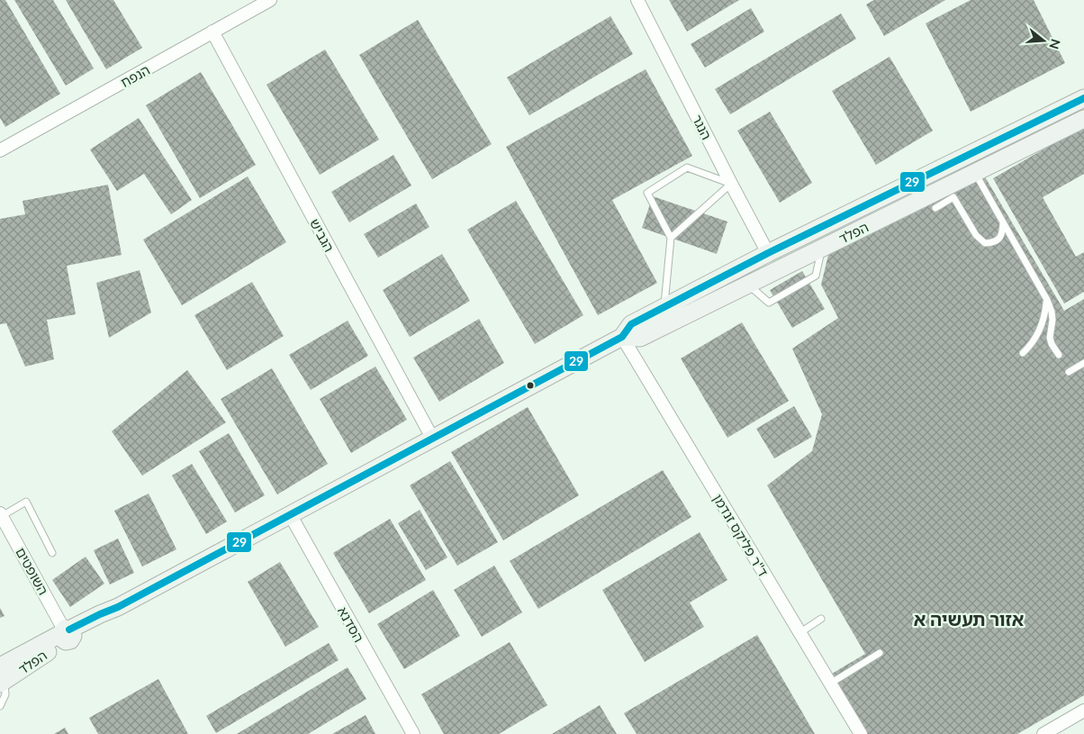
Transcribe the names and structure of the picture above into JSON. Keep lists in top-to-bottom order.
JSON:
{
  "streets": {
    "street": [
      "הנפח",
      "הנגר",
      "הפלד",
      "הגביש",
      "ד''ר פליקס זנדמן",
      "השופטים",
      "הסדנא"
    ]
  },
  "crossings": [
    ["הנפח", "הגביש"],
    ["הנגר", "הפלד"],
    ["הפלד", "הגביש"],
    ["הפלד", "ד''ר פליקס זנדמן"],
    ["הפלד", "השופטים"],
    ["הפלד", "הסדנא"]
  ],
  "districts": ["אזור תעשיה א"],
  "lines": ["transit line 29"],
  "north": "right"
}
